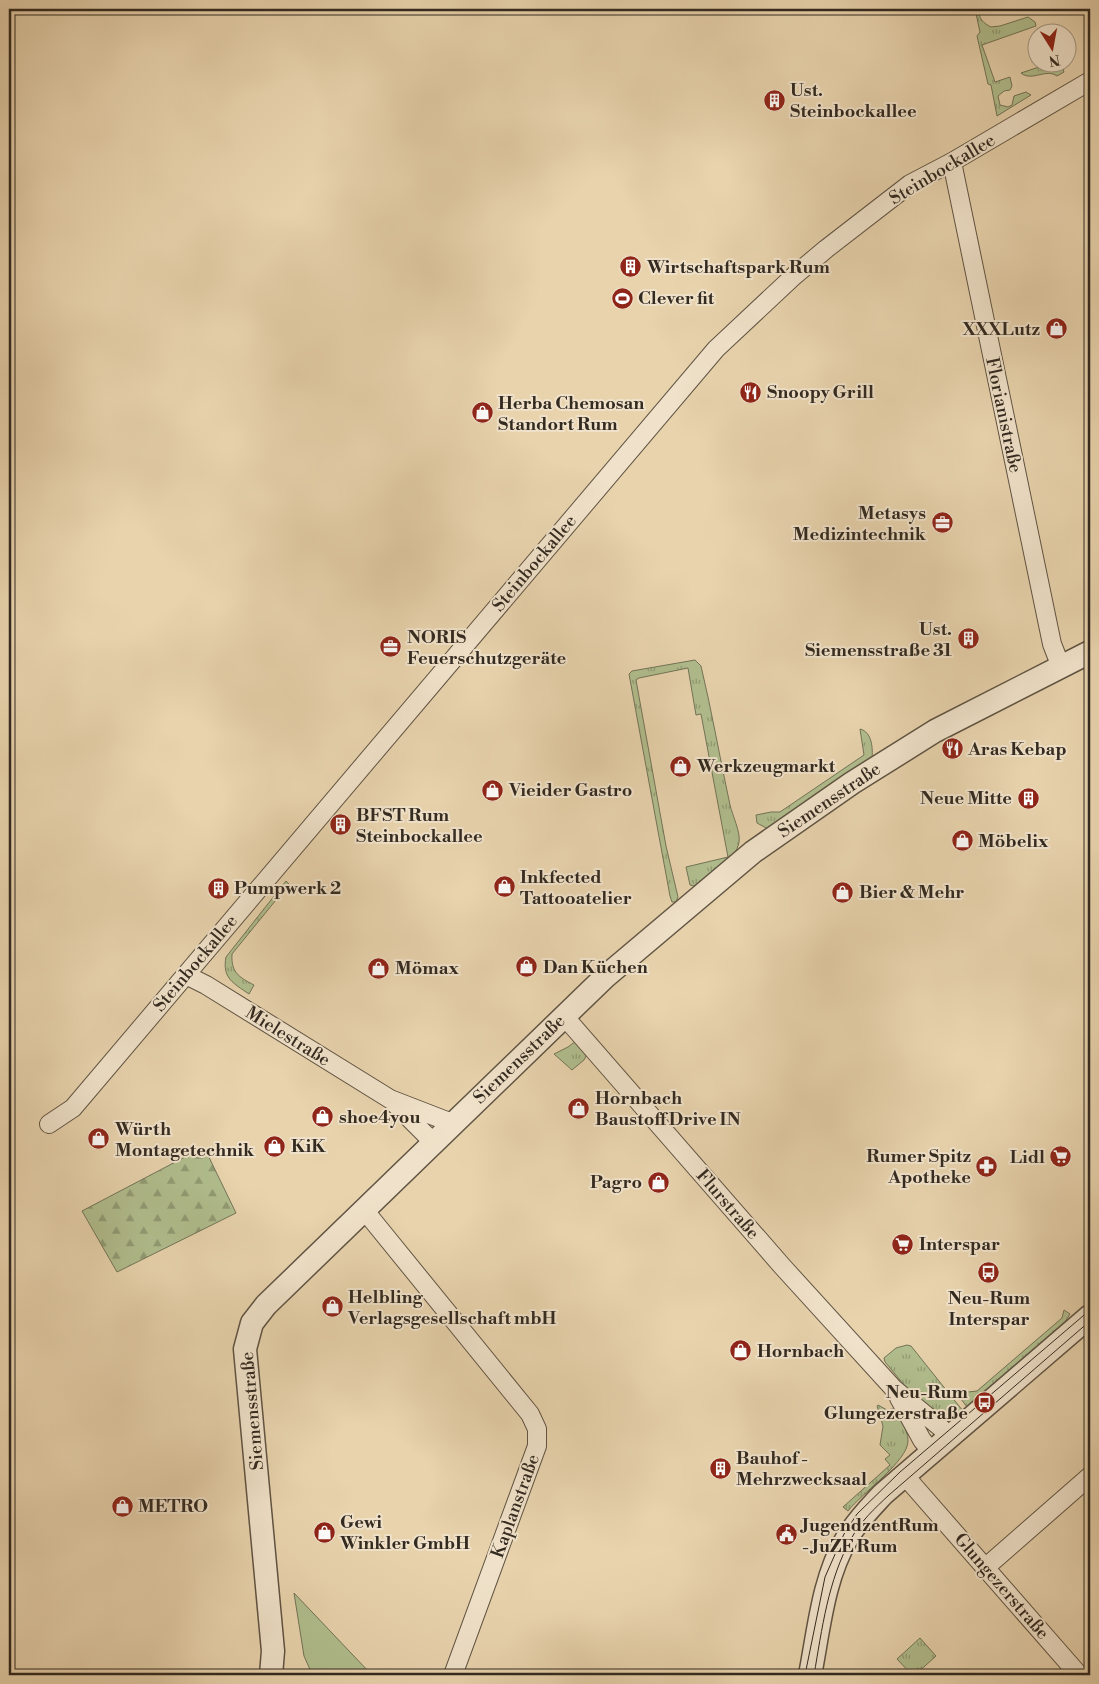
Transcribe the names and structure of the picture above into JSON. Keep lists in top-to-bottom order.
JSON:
{
  "streets": {
    "street": [
      "Steinbockallee",
      "Florianistraße",
      "Siemensstraße",
      "Mielestraße",
      "Flurstraße",
      "Kaplanstraße",
      "Glungezerstraße"
    ]
  },
  "crossings": [
    ["Steinbockallee", "Florianistraße"],
    ["Steinbockallee", "Mielestraße"],
    ["Florianistraße", "Siemensstraße"],
    ["Siemensstraße", "Mielestraße"],
    ["Siemensstraße", "Flurstraße"],
    ["Siemensstraße", "Kaplanstraße"]
  ],
  "places": {
    "building": [
      "Ust. Steinbockallee",
      "Wirtschaftspark Rum",
      "Ust. Siemensstraße 31",
      "Neue Mitte",
      "BFST Rum Steinbockallee",
      "Pumpwerk 2",
      "Bauhof - Mehrzwecksaal"
    ],
    "sports": ["Clever fit"],
    "shop": [
      "XXXLutz",
      "Herba Chemosan Standort Rum",
      "Werkzeugmarkt",
      "Vieider Gastro",
      "Möbelix",
      "Inkfected Tattooatelier",
      "Bier & Mehr",
      "Dan Küchen",
      "Mömax",
      "Hornbach Baustoff Drive IN",
      "shoe4you",
      "Würth Montagetechnik",
      "KiK",
      "Pagro",
      "Helbling Verlagsgesellschaft mbH",
      "Hornbach",
      "METRO",
      "Gewi Winkler GmbH"
    ],
    "restaurant": ["Snoopy Grill", "Aras Kebap"],
    "office": ["Metasys Medizintechnik", "NORIS Feuerschutzgeräte"],
    "supermarket": ["Lidl", "Interspar"],
    "pharmacy": ["Rumer Spitz Apotheke"],
    "bus stop": ["Neu-Rum Interspar", "Neu-Rum Glungezerstraße"],
    "public building": ["JugendzentRum - JuZE Rum"]
  },
  "north": "bottom"
}
